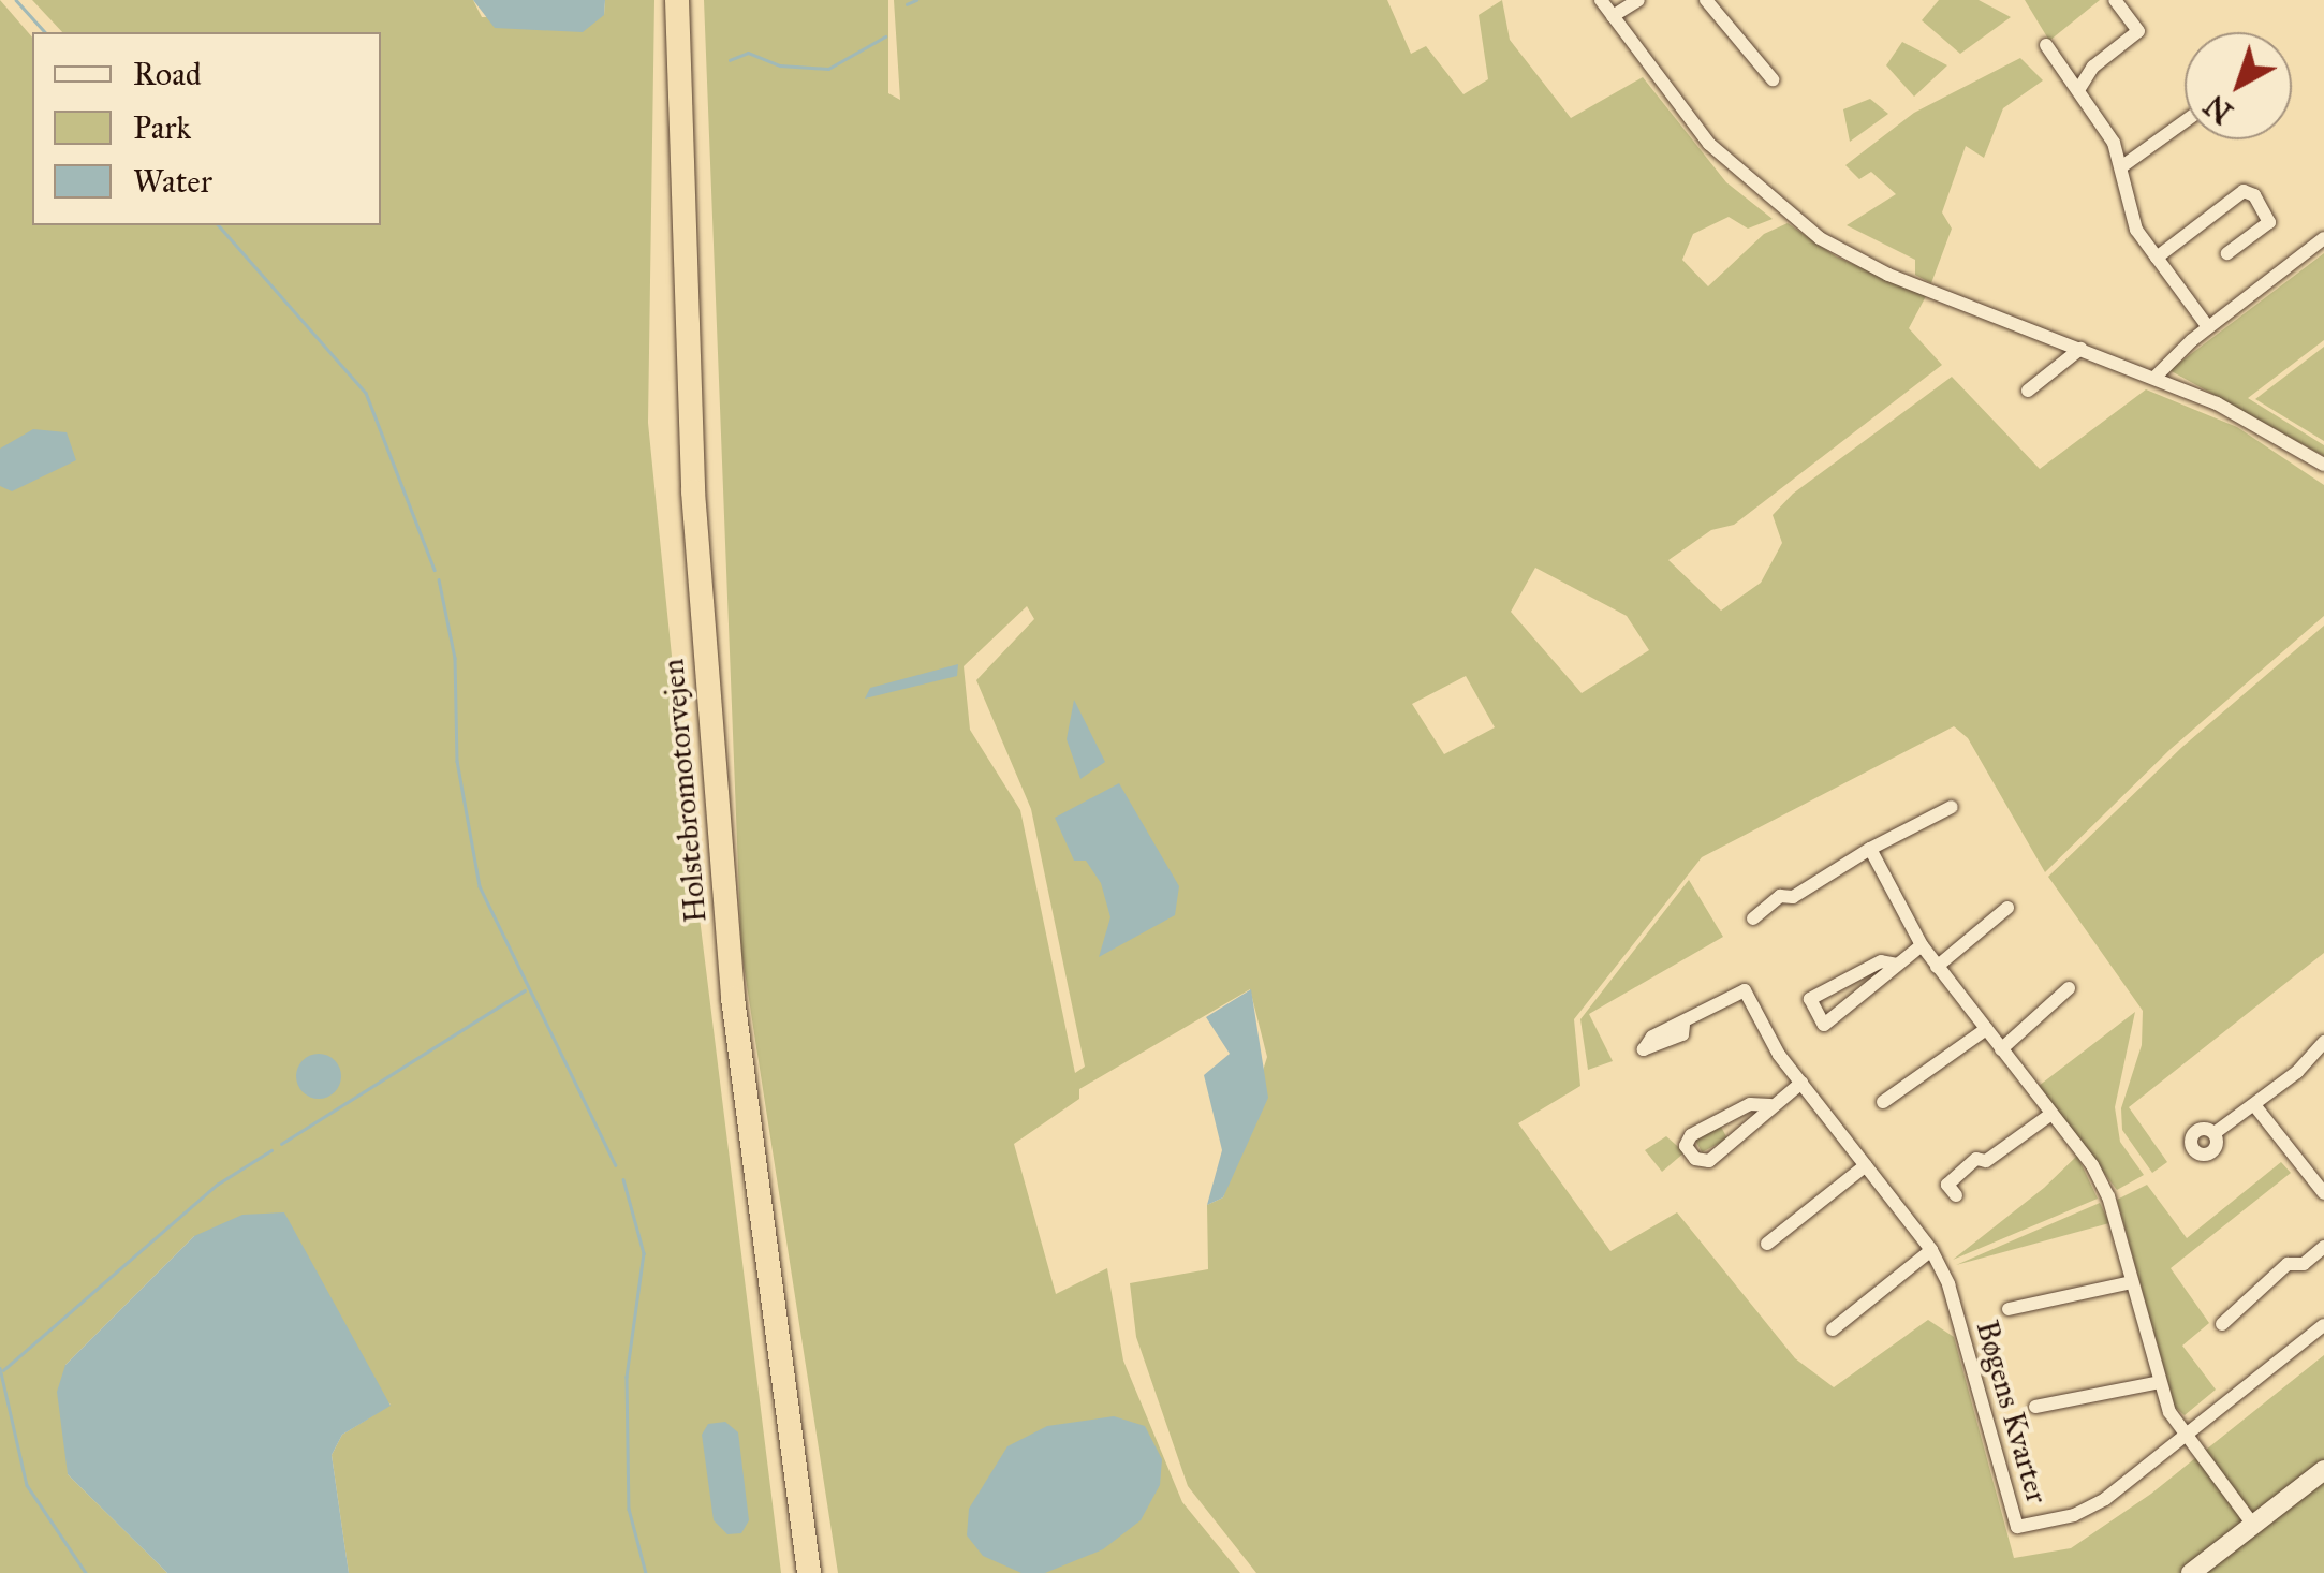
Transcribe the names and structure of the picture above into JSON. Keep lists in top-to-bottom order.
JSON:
{
  "streets": {
    "highway": ["Holstebromotorvejen"],
    "street": ["Bøgens Kvarter"]
  },
  "legend": ["Road", "Park", "Water"],
  "north": "bottom left"
}
